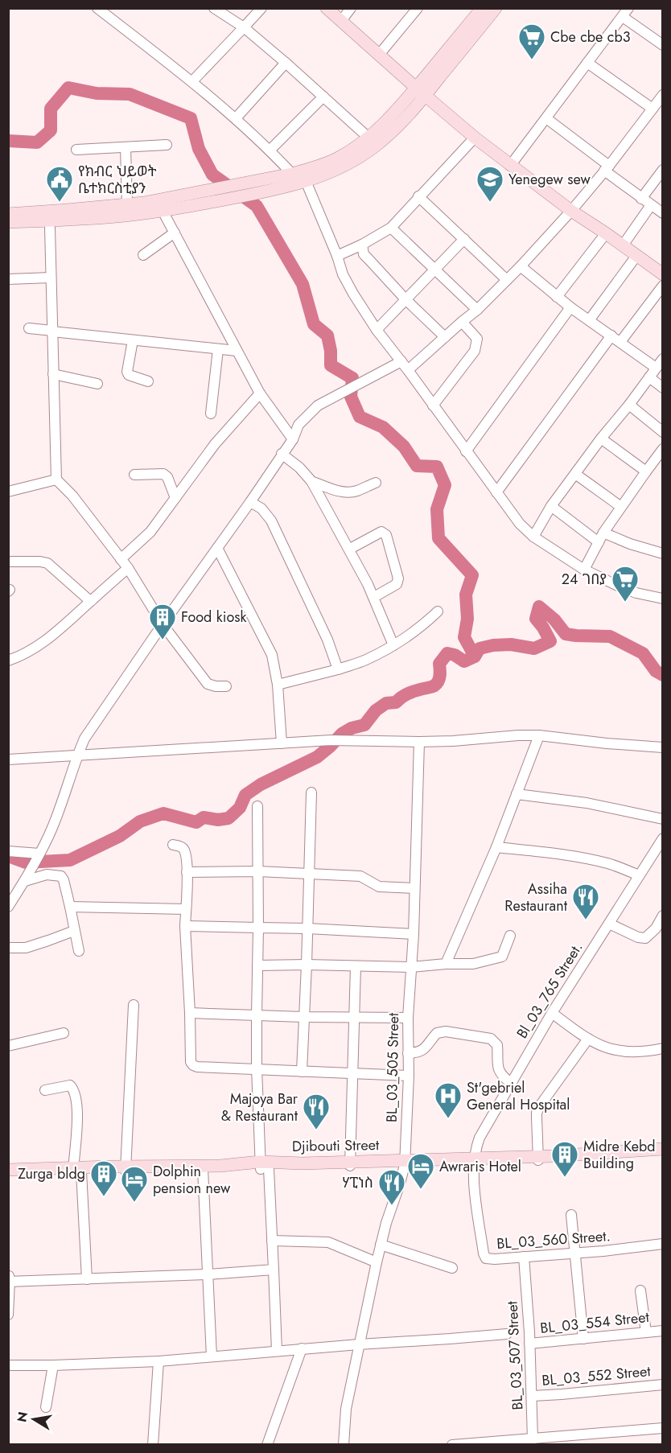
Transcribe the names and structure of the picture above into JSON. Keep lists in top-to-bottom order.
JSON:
{
  "streets": {
    "main road": ["Djibouti Street"],
    "street": [
      "Bl_03_765 Street.",
      "BL_03_505 Street",
      "BL_03_560 Street.",
      "BL_03_554 Street",
      "BL_03_507 Street",
      "BL_03_552 Street"
    ]
  },
  "crossings": [
    ["Bl_03_765 Street.", "Djibouti Street"],
    ["Bl_03_765 Street.", "BL_03_560 Street."],
    ["BL_03_505 Street", "Djibouti Street"],
    ["Djibouti Street", "BL_03_560 Street."],
    ["BL_03_560 Street.", "BL_03_507 Street"],
    ["BL_03_554 Street", "BL_03_507 Street"],
    ["BL_03_507 Street", "BL_03_552 Street"]
  ],
  "places": {
    "supermarket": ["Cbe cbe cb3", "24 ገበያ"],
    "public building": ["የክብር ህይወት ቤተክርስቲያን"],
    "school or university": ["Yenegew sew"],
    "building": ["Food kiosk", "Midre Kebd Building", "Zurga bldg"],
    "restaurant": ["Assiha Restaurant", "Majoya Bar & Restaurant", "ሃፒነስ"],
    "hospital": ["St'gebriel General Hospital"],
    "hotel": ["Awraris Hotel", "Dolphin pension new"]
  },
  "north": "left"
}
